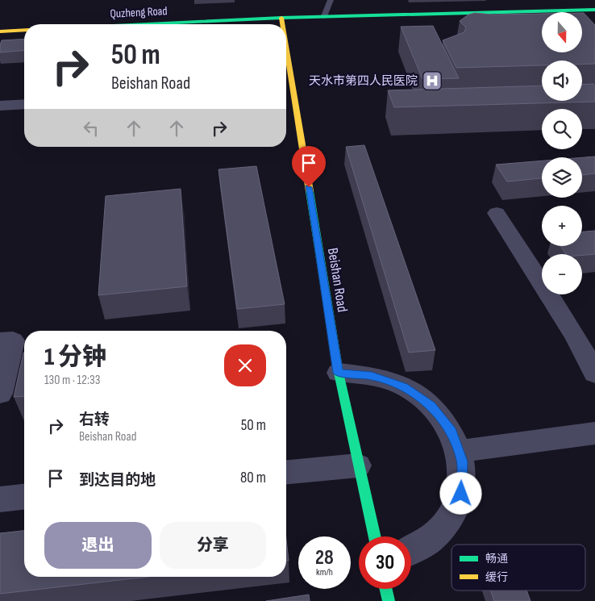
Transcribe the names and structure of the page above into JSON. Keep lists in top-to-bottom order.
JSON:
{
  "streets": {
    "main road": ["Quzheng Road", "Beishan Road"]
  },
  "crossings": [
    ["Quzheng Road", "Beishan Road"]
  ],
  "places": {
    "hospital": ["天水市第四人民医院"]
  },
  "legend": ["畅通", "缓行"],
  "north": "bottom",
  "page": {
    "map_buttons": ["+", "−"],
    "turn": ["50 m", "Beishan Road"],
    "heading": ["1 分钟", "130 m · 12:33"],
    "list": [
      {
        "name": "右转",
        "note": "Beishan Road",
        "value": "50 m"
      },
      {
        "name": "到达目的地",
        "value": "80 m"
      }
    ],
    "buttons": ["退出", "分享"],
    "speed": "28 km/h",
    "limit": "30"
  }
}
